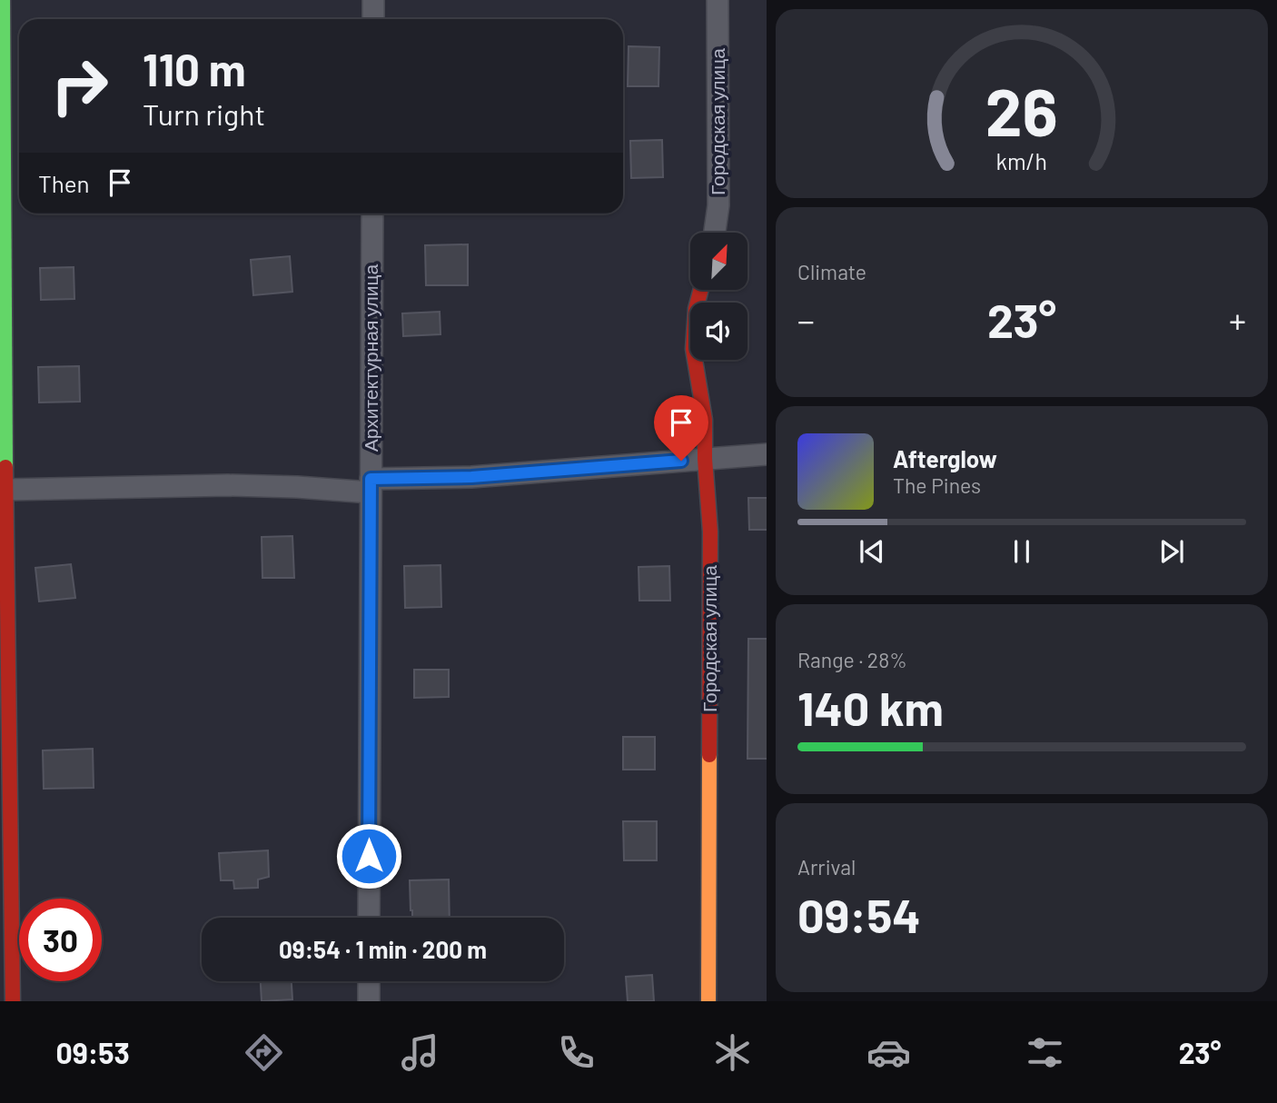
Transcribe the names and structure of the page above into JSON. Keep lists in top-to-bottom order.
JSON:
{
  "streets": {
    "street": ["Городская улица", "Архитектурная улица"]
  },
  "north": "top right",
  "page": {
    "turn": ["110 m", "Turn right"],
    "then": "Then",
    "tile": [
      "Climate",
      ["Range · 28%", "140 km"],
      ["Arrival", "09:54"]
    ],
    "heat": ["−", "23°", "+"],
    "song": ["Afterglow", "The Pines"],
    "limit": "30",
    "trip": "09:54 · 1 min · 200 m",
    "tabs": ["09:53", "23°"],
    "gauge": ["26", "km/h"]
  }
}
